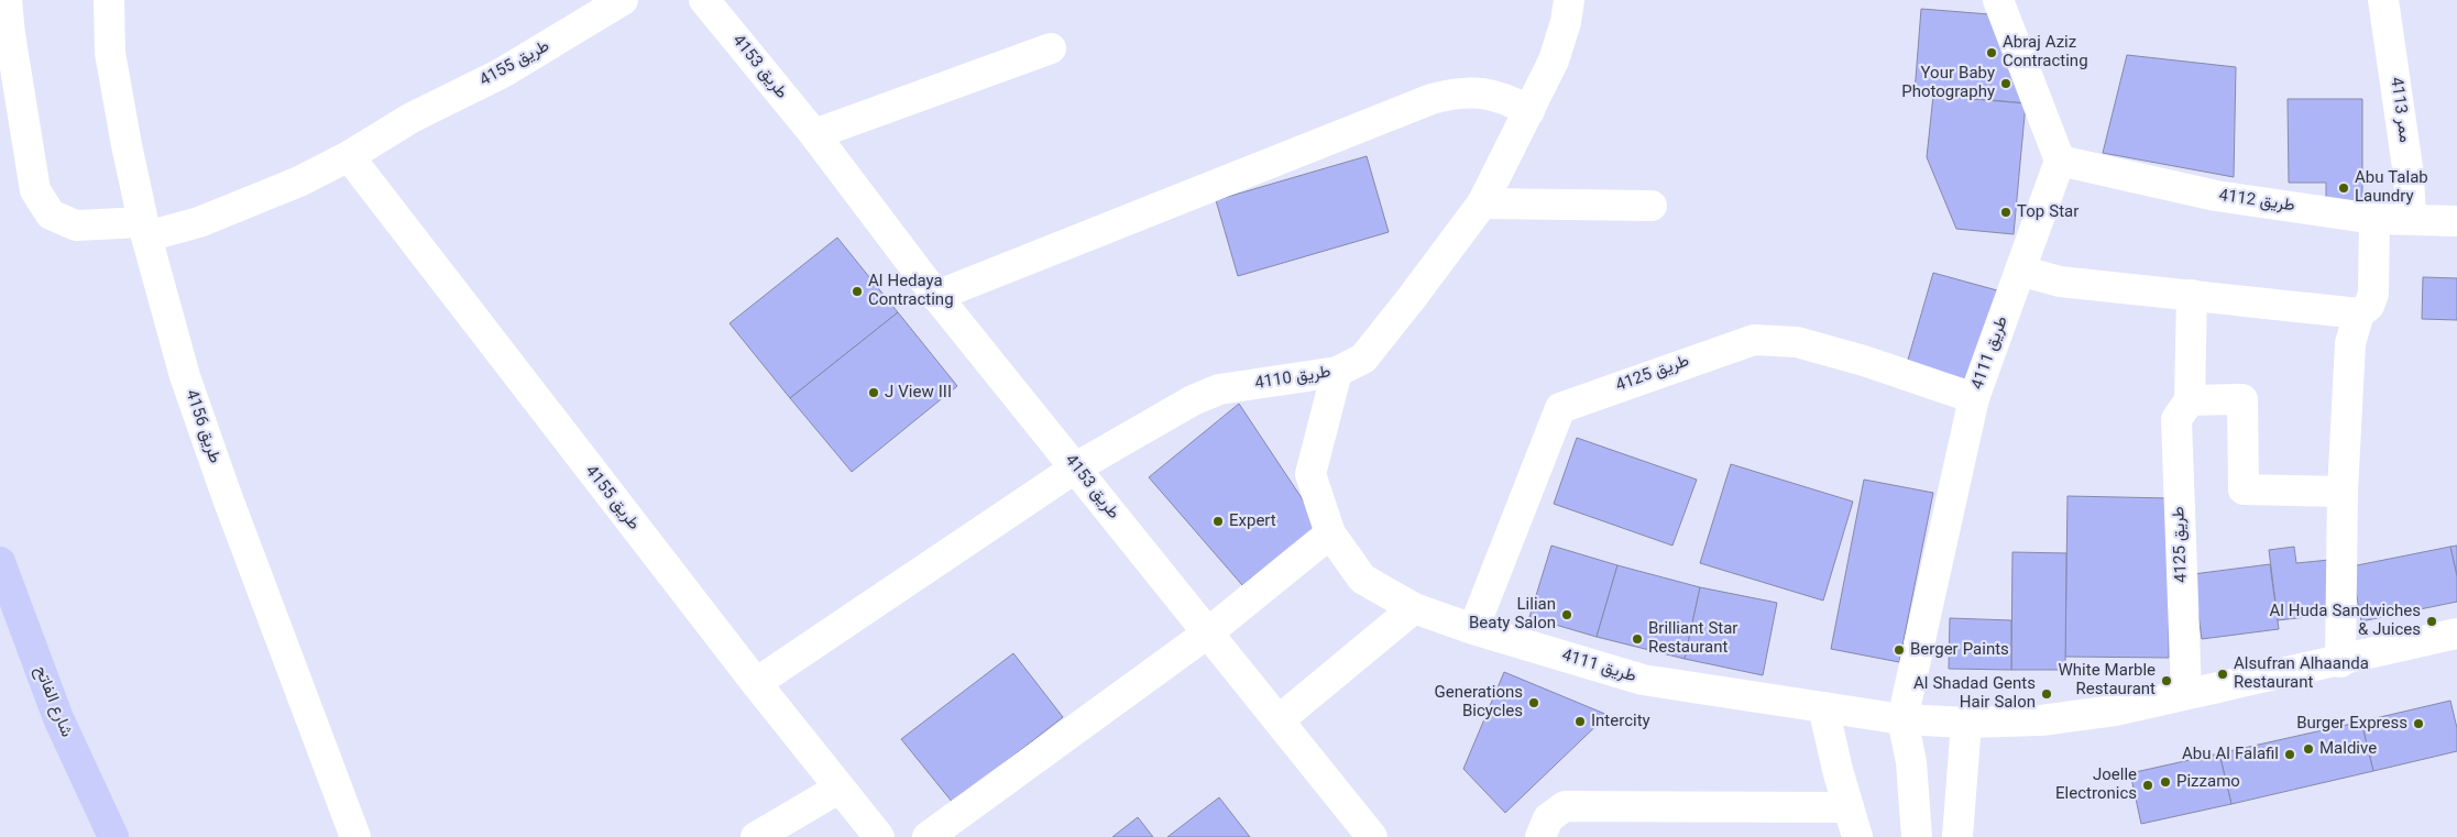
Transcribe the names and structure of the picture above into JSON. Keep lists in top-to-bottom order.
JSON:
{
  "streets": {
    "main road": ["شارع الفاتح"],
    "street": [
      "طريق 4155",
      "طريق 4153",
      "ممر 4113",
      "طريق 4112",
      "طريق 4111",
      "طريق 4125",
      "طريق 4110",
      "طريق 4156"
    ]
  },
  "crossings": [
    ["طريق 4155", "طريق 4110"],
    ["طريق 4155", "طريق 4156"],
    ["طريق 4153", "طريق 4110"],
    ["ممر 4113", "طريق 4112"],
    ["طريق 4112", "طريق 4111"],
    ["طريق 4111", "طريق 4125"],
    ["طريق 4111", "طريق 4110"]
  ],
  "places": [
    "Abraj Aziz Contracting",
    "Your Baby Photography",
    "Abu Talab Laundry",
    "Top Star",
    "Al Hedaya Contracting",
    "J View III",
    "Expert",
    "Lilian Beaty Salon",
    "Al Huda Sandwiches & Juices",
    "Brilliant Star Restaurant",
    "Berger Paints",
    "Alsufran Alhaanda Restaurant",
    "White Marble Restaurant",
    "Al Shadad Gents Hair Salon",
    "Generations Bicycles",
    "Intercity",
    "Burger Express",
    "Maldive",
    "Abu Al Falafil",
    "Pizzamo",
    "Joelle Electronics"
  ]
}
